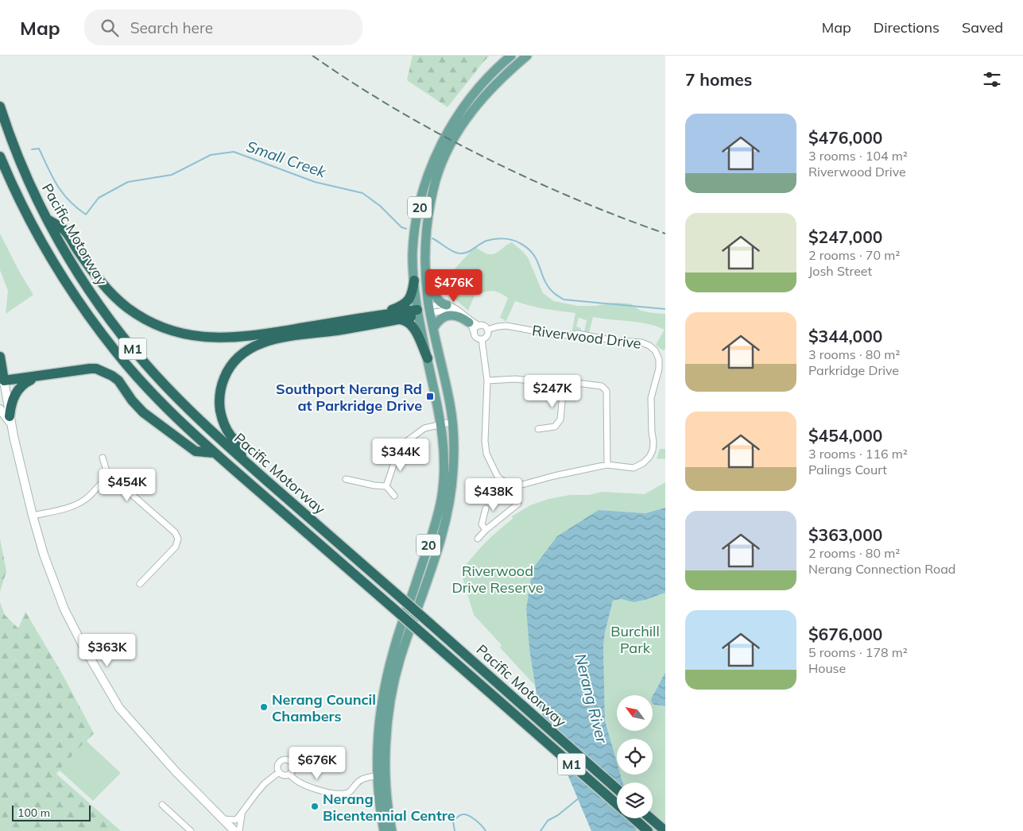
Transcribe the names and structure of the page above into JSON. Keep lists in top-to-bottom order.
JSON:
{
  "streets": {
    "highway": ["Pacific Motorway", "M1"],
    "main road": ["20"],
    "street": ["Riverwood Drive"]
  },
  "water": ["Small Creek", "Nerang River"],
  "parks": ["Riverwood Drive Reserve", "Burchill Park"],
  "places": {
    "transit": ["Southport Nerang Rd at Parkridge Drive"],
    "other": ["Nerang Council Chambers", "Nerang Bicentennial Centre"]
  },
  "scale_bar": "100 m",
  "north": "top left",
  "page": {
    "header": "Map",
    "search": "Search here",
    "nav": ["Map", "Directions", "Saved"],
    "heading": "7 homes",
    "list": [
      {
        "name": "$476,000",
        "note": "3 rooms · 104 m² · Riverwood Drive"
      },
      {
        "name": "$247,000",
        "note": "2 rooms · 70 m² · Josh Street"
      },
      {
        "name": "$344,000",
        "note": "3 rooms · 80 m² · Parkridge Drive"
      },
      {
        "name": "$454,000",
        "note": "3 rooms · 116 m² · Palings Court"
      },
      {
        "name": "$363,000",
        "note": "2 rooms · 80 m² · Nerang Connection Road"
      },
      {
        "name": "$676,000",
        "note": "5 rooms · 178 m² · House"
      }
    ],
    "price": [
      "$476K",
      "$247K",
      "$344K",
      "$454K",
      "$438K",
      "$363K",
      "$676K"
    ],
    "scale": "100 m"
  }
}
